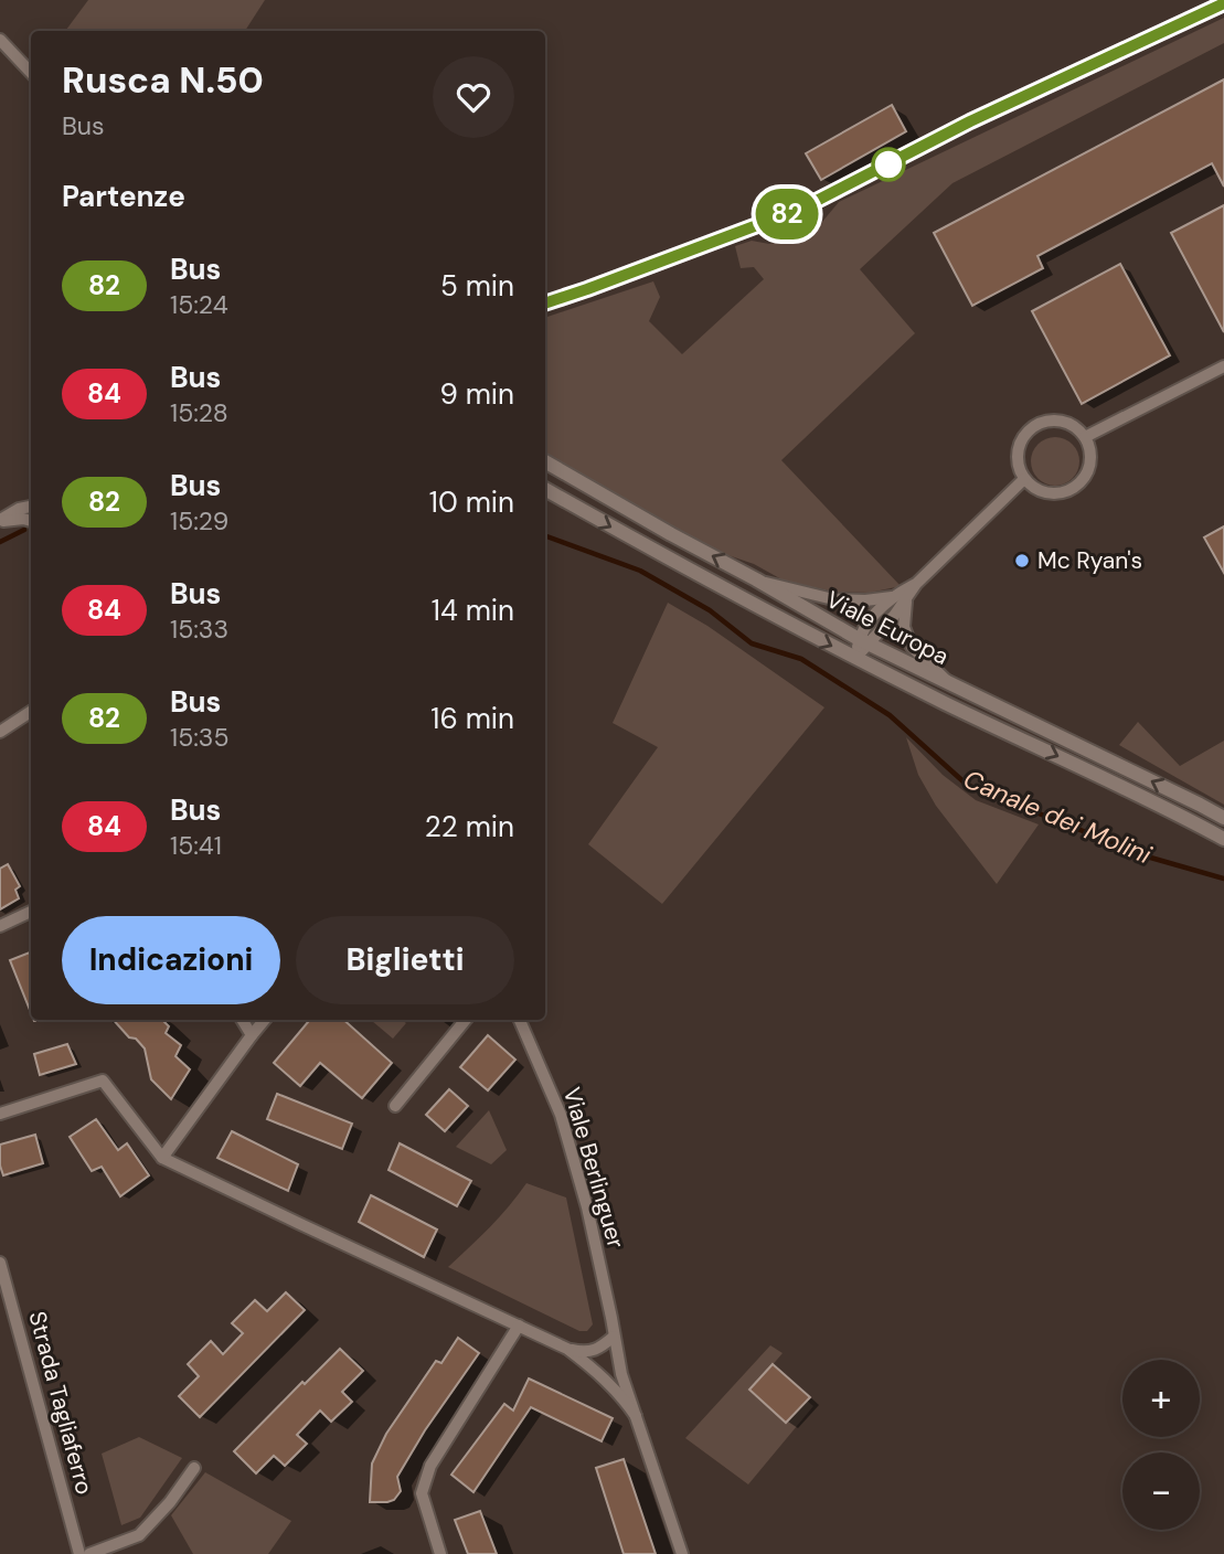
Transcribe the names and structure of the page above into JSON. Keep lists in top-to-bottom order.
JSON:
{
  "streets": {
    "street": ["Viale Europa", "Viale Berlinguer", "Strada Tagliaferro"]
  },
  "water": ["Canale dei Molini"],
  "places": ["Mc Ryan's"],
  "lines": ["bus line 82"],
  "page": {
    "on_map": "82",
    "heading": [
      ["Rusca N.50", "Bus"],
      "Partenze"
    ],
    "list": [
      {
        "mark": "82",
        "name": "Bus",
        "note": "15:24",
        "value": "5 min"
      },
      {
        "mark": "84",
        "name": "Bus",
        "note": "15:28",
        "value": "9 min"
      },
      {
        "mark": "82",
        "name": "Bus",
        "note": "15:29",
        "value": "10 min"
      },
      {
        "mark": "84",
        "name": "Bus",
        "note": "15:33",
        "value": "14 min"
      },
      {
        "mark": "82",
        "name": "Bus",
        "note": "15:35",
        "value": "16 min"
      },
      {
        "mark": "84",
        "name": "Bus",
        "note": "15:41",
        "value": "22 min"
      }
    ],
    "buttons": ["Indicazioni", "Biglietti"],
    "map_buttons": ["+", "−"]
  }
}
